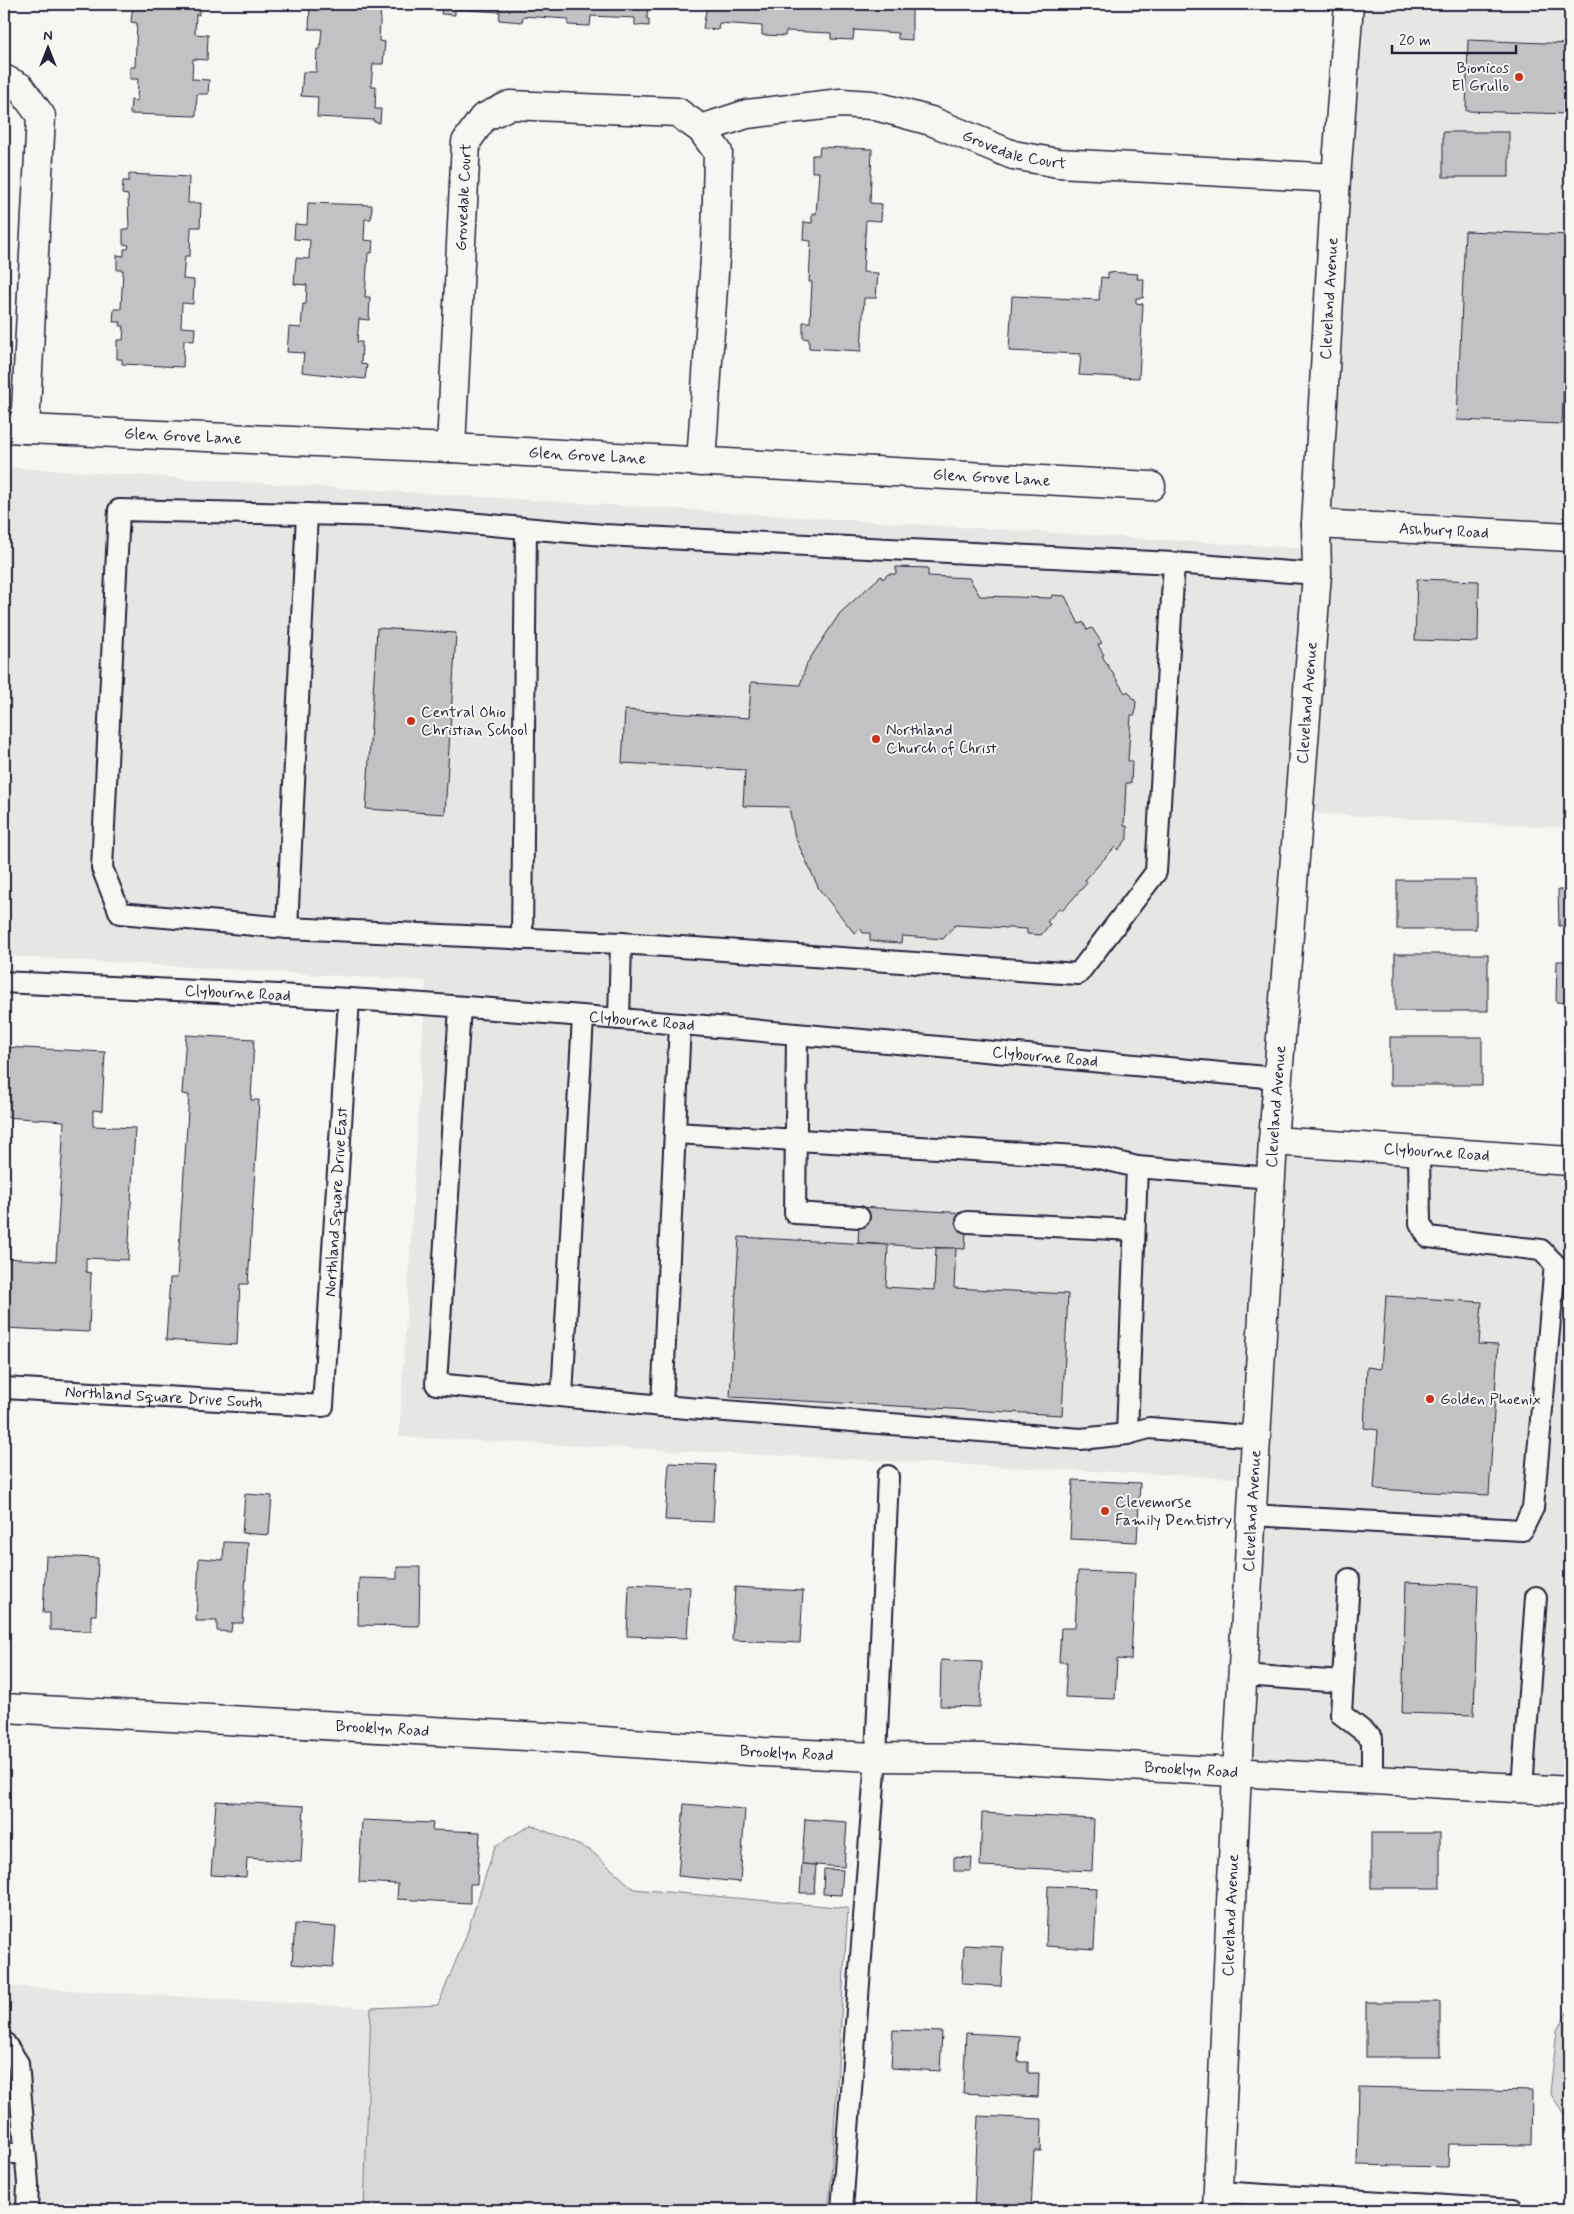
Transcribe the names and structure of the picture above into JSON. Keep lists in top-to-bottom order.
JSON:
{
  "streets": {
    "street": [
      "Grovedale Court",
      "Cleveland Avenue",
      "Glen Grove Lane",
      "Ashbury Road",
      "Clybourne Road",
      "Brooklyn Road"
    ],
    "lane": ["Northland Square Drive East", "Northland Square Drive South"]
  },
  "crossings": [
    ["Grovedale Court", "Cleveland Avenue"],
    ["Grovedale Court", "Glen Grove Lane"],
    ["Cleveland Avenue", "Ashbury Road"],
    ["Cleveland Avenue", "Clybourne Road"],
    ["Cleveland Avenue", "Brooklyn Road"],
    ["Clybourne Road", "Northland Square Drive East"],
    ["Northland Square Drive East", "Northland Square Drive South"]
  ],
  "places": [
    "Bionicos El Grullo",
    "Central Ohio Christian School",
    "Northland Church of Christ",
    "Golden Phoenix",
    "Clevemorse Family Dentistry"
  ],
  "scale_bar": "20 m",
  "north": "top"
}
